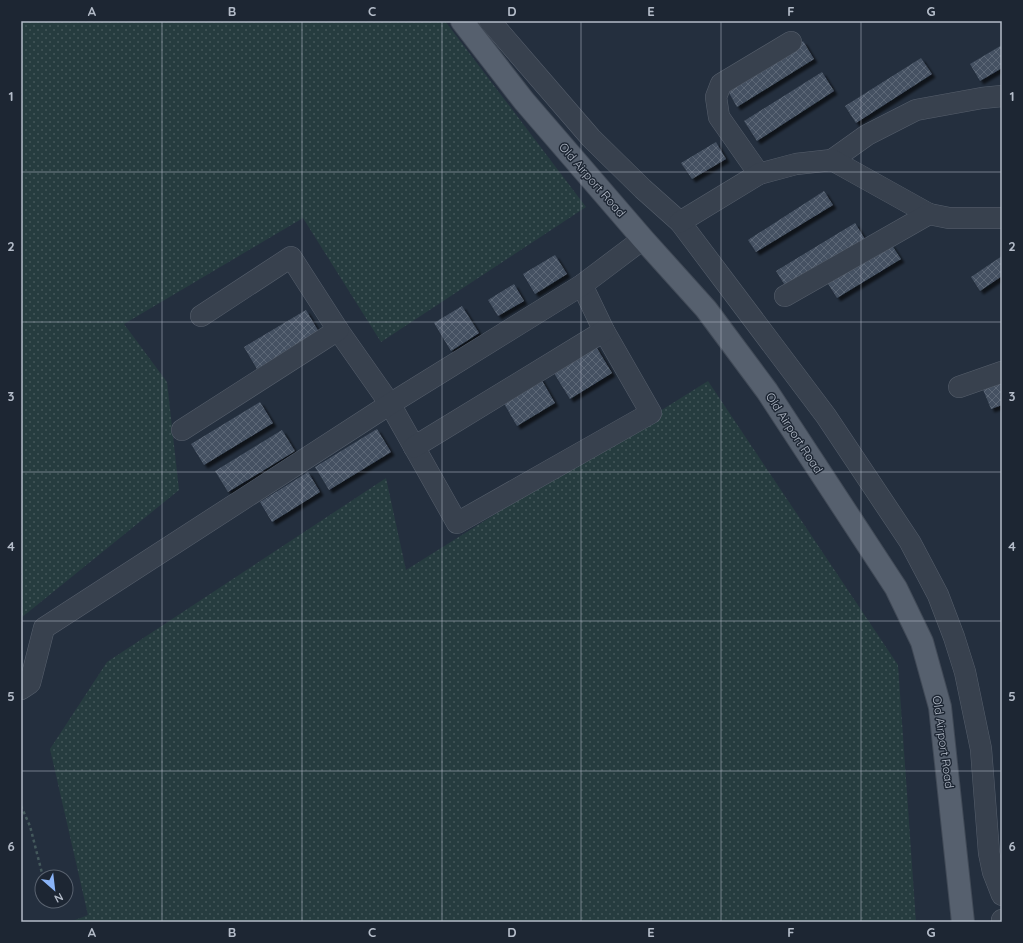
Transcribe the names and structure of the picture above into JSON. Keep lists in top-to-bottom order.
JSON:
{
  "streets": {
    "main road": ["Old Airport Road"]
  },
  "north": "bottom right",
  "grid": {
    "columns": [
      "A",
      "B",
      "C",
      "D",
      "E",
      "F",
      "G"
    ],
    "rows": [
      "1",
      "2",
      "3",
      "4",
      "5",
      "6"
    ]
  }
}
